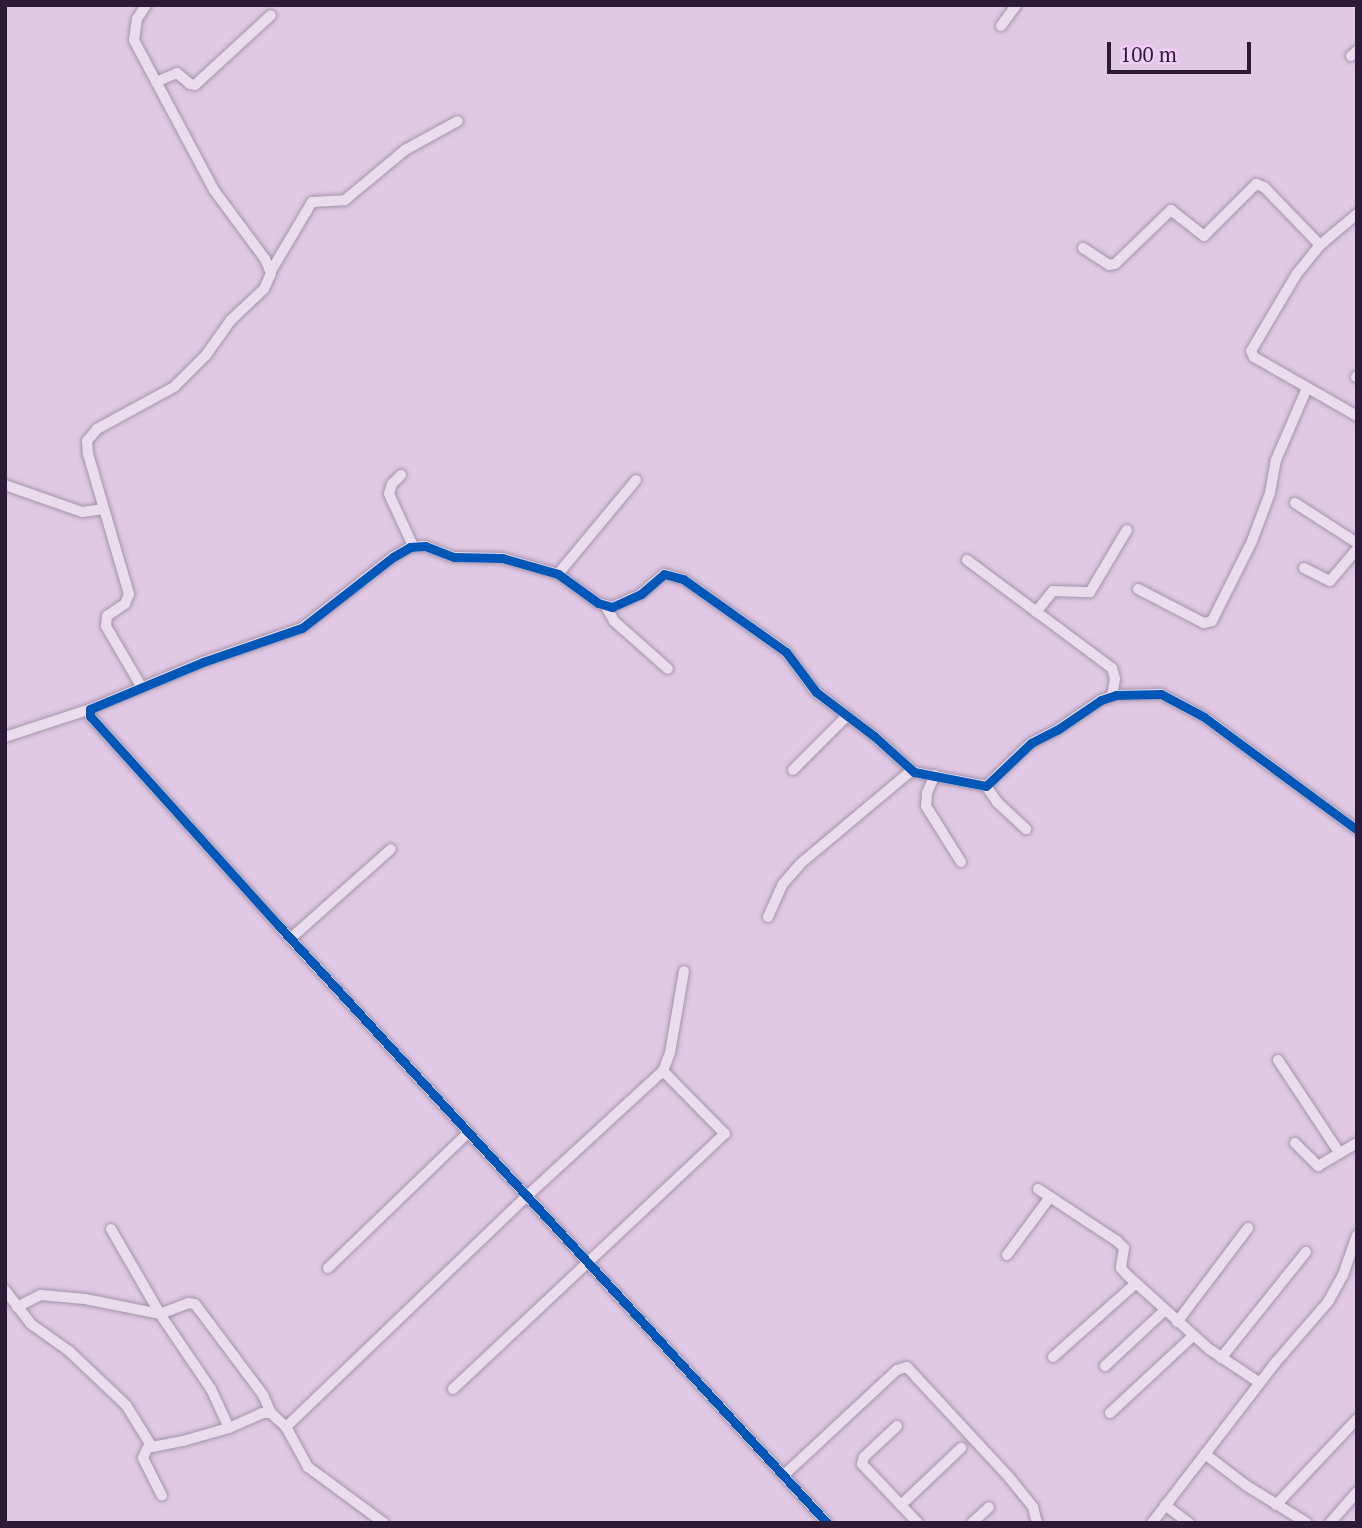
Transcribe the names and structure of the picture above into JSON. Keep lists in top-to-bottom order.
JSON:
{
  "scale_bar": "100 m"
}
